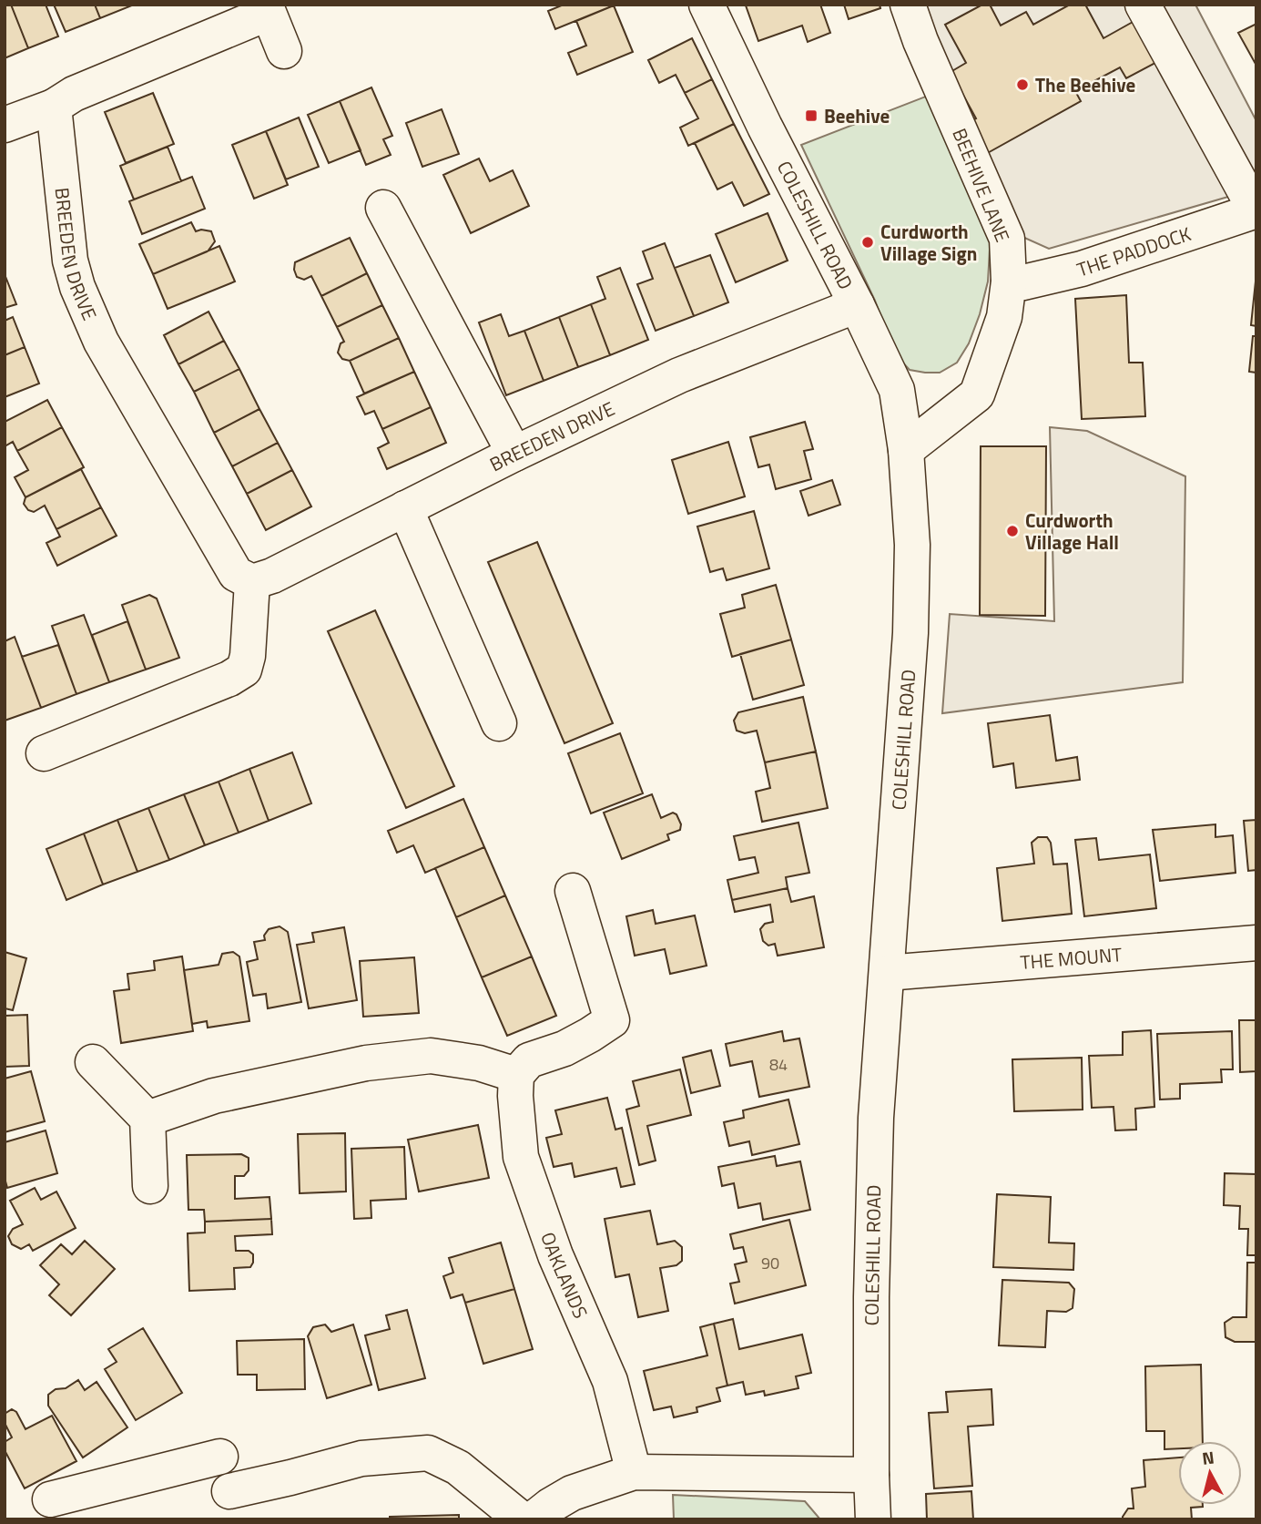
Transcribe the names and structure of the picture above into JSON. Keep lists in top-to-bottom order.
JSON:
{
  "streets": {
    "street": [
      "BEEHIVE LANE",
      "COLESHILL ROAD",
      "THE PADDOCK",
      "BREEDEN DRIVE",
      "THE MOUNT",
      "OAKLANDS"
    ]
  },
  "crossings": [
    ["BEEHIVE LANE", "COLESHILL ROAD"],
    ["BEEHIVE LANE", "THE PADDOCK"],
    ["COLESHILL ROAD", "BREEDEN DRIVE"],
    ["COLESHILL ROAD", "THE MOUNT"]
  ],
  "places": {
    "other": ["The Beehive", "Curdworth Village Sign", "Curdworth Village Hall"],
    "transit": ["Beehive"]
  },
  "house_numbers": ["84", "90"],
  "north": "top"
}
